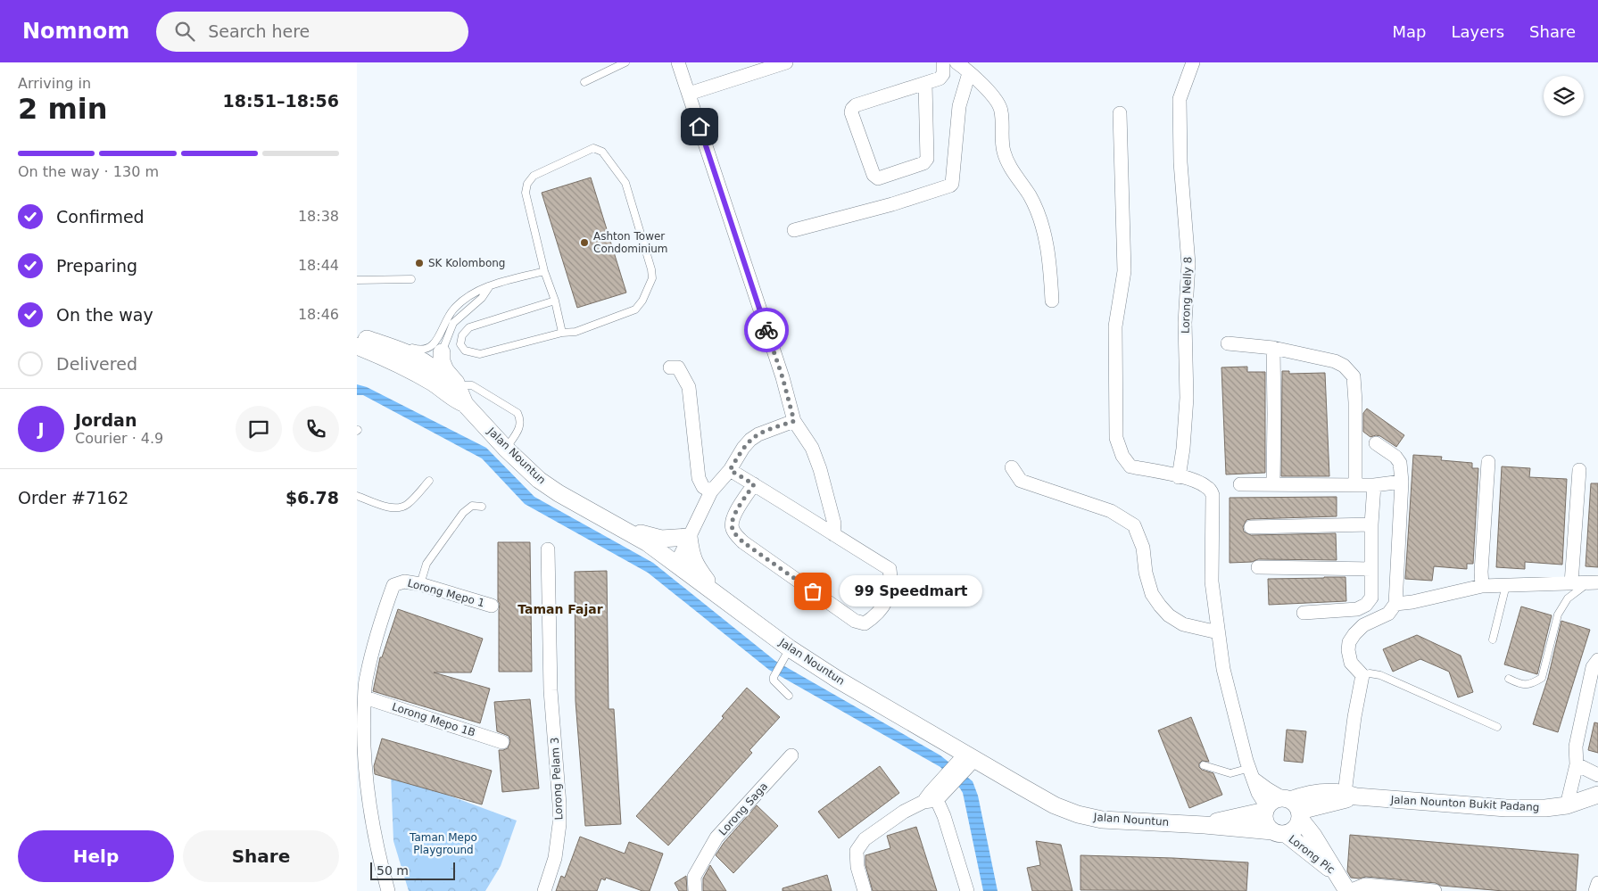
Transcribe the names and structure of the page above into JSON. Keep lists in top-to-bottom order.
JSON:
{
  "streets": {
    "street": [
      "Lorong Nelly 8",
      "Jalan Nountun",
      "Lorong Mepo 1",
      "Lorong Mepo 1B",
      "Lorong Pelam 3",
      "Jalan Nounton Bukit Padang",
      "Lorong Saga",
      "Lorong Pic"
    ]
  },
  "crossings": [
    ["Jalan Nountun", "Jalan Nounton Bukit Padang"],
    ["Jalan Nountun", "Lorong Pic"],
    ["Lorong Mepo 1", "Lorong Mepo 1B"],
    ["Jalan Nounton Bukit Padang", "Lorong Pic"]
  ],
  "districts": ["Taman Fajar"],
  "parks": ["Taman Mepo Playground"],
  "places": ["Ashton Tower Condominium", "SK Kolombong", "99 Speedmart"],
  "scale_bar": "50 m",
  "page": {
    "header": "Nomnom",
    "search": "Search here",
    "nav": ["Map", "Layers", "Share"],
    "heading": ["2 min", "Arriving in", "18:51–18:56"],
    "panel": [
      "Jordan",
      "Courier · 4.9",
      "Order #7162",
      "$6.78"
    ],
    "bar": "On the way · 130 m",
    "list": [
      ["Confirmed", "18:38"],
      ["Preparing", "18:44"],
      ["On the way", "18:46"],
      "Delivered"
    ],
    "round": "J",
    "bubble": "99 Speedmart",
    "buttons": ["Help", "Share"],
    "scale": "50 m"
  }
}
